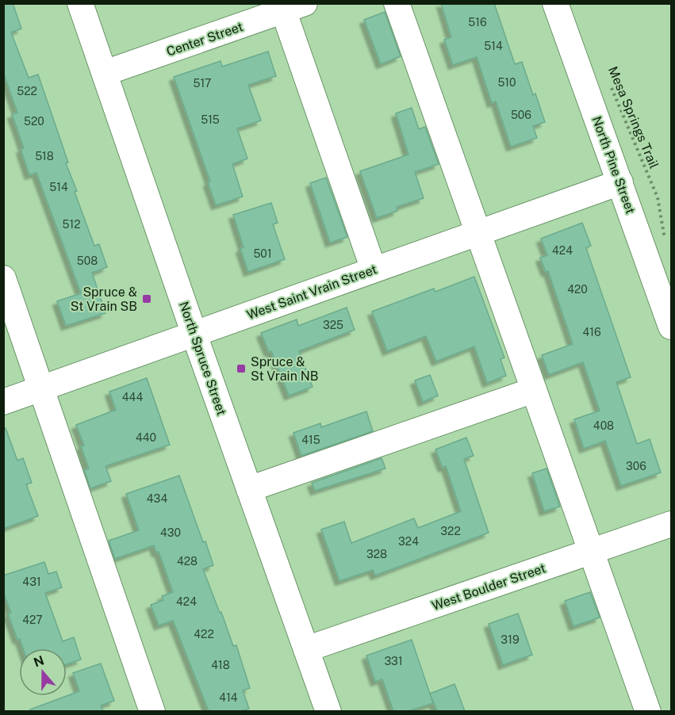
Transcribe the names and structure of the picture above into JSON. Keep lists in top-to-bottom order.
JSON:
{
  "streets": {
    "street": [
      "Center Street",
      "North Pine Street",
      "West Saint Vrain Street",
      "North Spruce Street",
      "West Boulder Street"
    ],
    "path": ["Mesa Springs Trail"]
  },
  "crossings": [
    ["Center Street", "North Spruce Street"],
    ["North Pine Street", "West Saint Vrain Street"],
    ["West Saint Vrain Street", "North Spruce Street"],
    ["North Spruce Street", "West Boulder Street"]
  ],
  "places": {
    "transit": ["Spruce & St Vrain SB", "Spruce & St Vrain NB"]
  },
  "house_numbers": [
    "516",
    "514",
    "510",
    "517",
    "522",
    "506",
    "515",
    "520",
    "518",
    "514",
    "512",
    "424",
    "501",
    "508",
    "420",
    "325",
    "416",
    "444",
    "408",
    "440",
    "415",
    "306",
    "434",
    "322",
    "430",
    "324",
    "328",
    "428",
    "431",
    "424",
    "427",
    "422",
    "319",
    "331",
    "418",
    "414"
  ],
  "north": "top"
}
